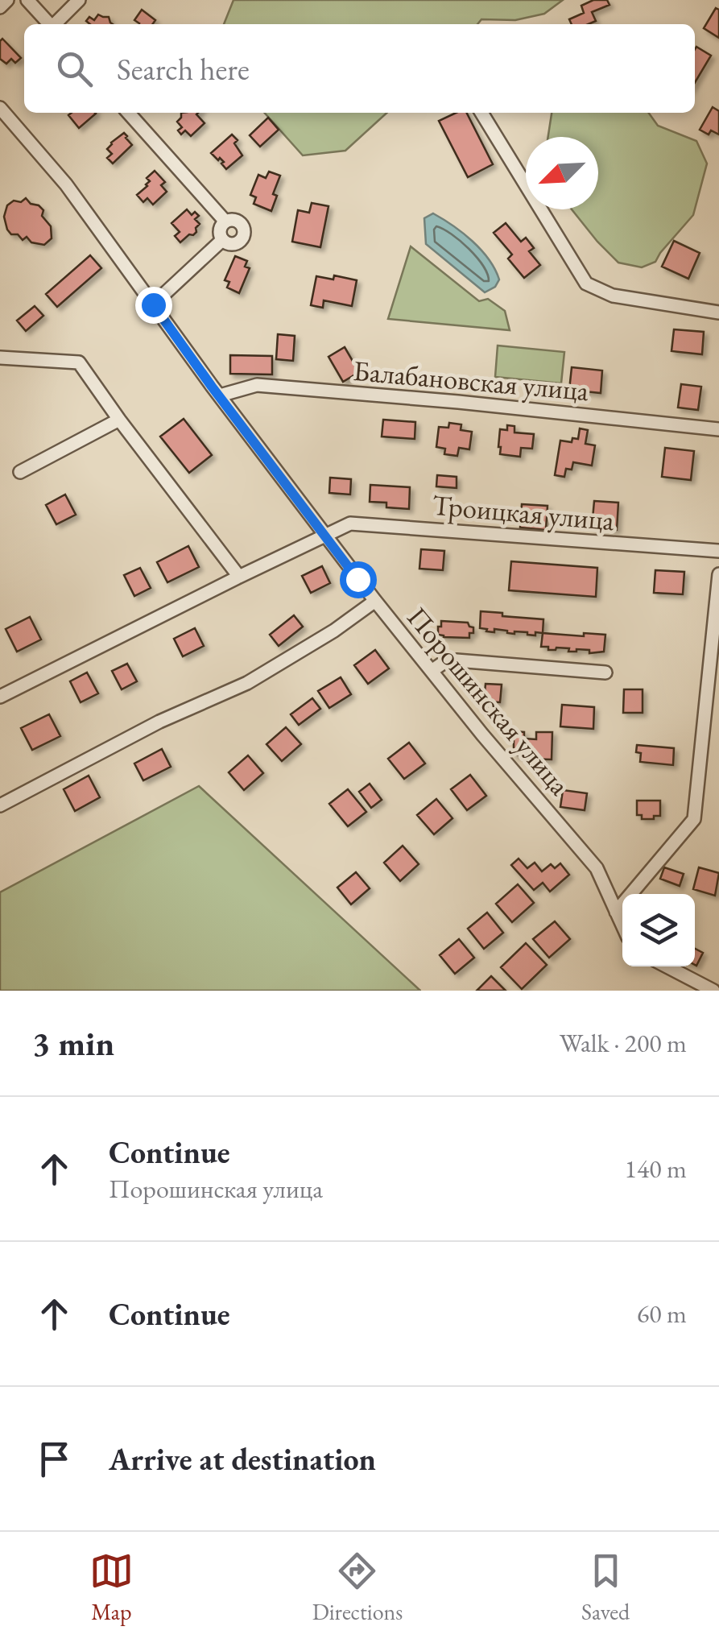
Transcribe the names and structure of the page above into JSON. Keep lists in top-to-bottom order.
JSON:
{
  "streets": {
    "street": ["Балабановская улица", "Троицкая улица", "Порошинская улица"]
  },
  "crossings": [
    ["Балабановская улица", "Порошинская улица"],
    ["Троицкая улица", "Порошинская улица"]
  ],
  "north": "bottom left",
  "page": {
    "search": "Search here",
    "heading": ["3 min", "Walk · 200 m"],
    "list": [
      ["Continue", "Порошинская улица", "140 m"],
      ["Continue", "60 m"],
      "Arrive at destination"
    ],
    "nav": ["Map", "Directions", "Saved"]
  }
}
